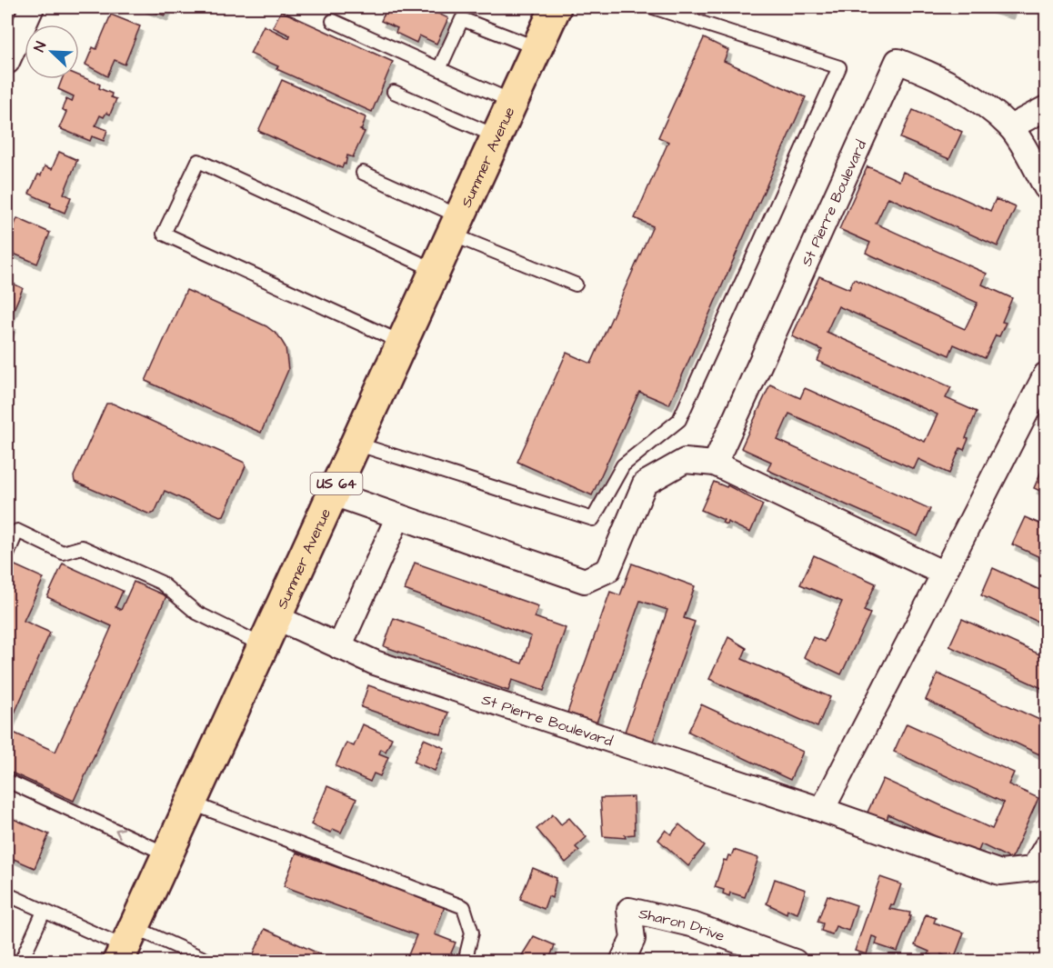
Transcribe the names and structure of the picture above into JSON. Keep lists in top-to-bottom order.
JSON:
{
  "streets": {
    "main road": ["Summer Avenue", "US 64"],
    "street": ["St Pierre Boulevard", "Sharon Drive"]
  },
  "crossings": [
    ["Summer Avenue", "St Pierre Boulevard"]
  ],
  "north": "top left"
}
